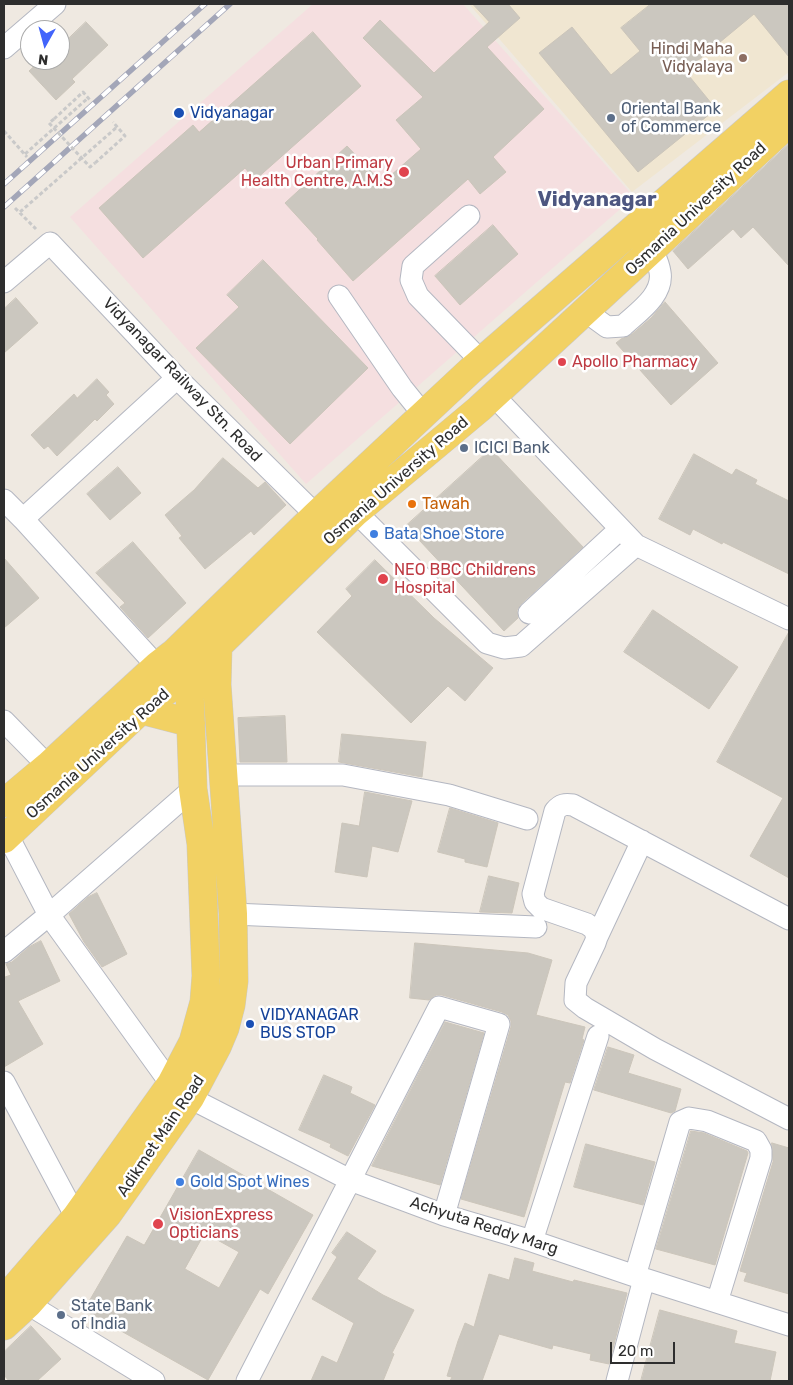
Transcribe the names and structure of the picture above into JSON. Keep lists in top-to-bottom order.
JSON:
{
  "streets": {
    "main road": ["Osmania University Road", "Adikmet Main Road"],
    "street": ["Vidyanagar Railway Stn. Road", "Achyuta Reddy Marg"]
  },
  "crossings": [
    ["Osmania University Road", "Vidyanagar Railway Stn. Road"],
    ["Osmania University Road", "Adikmet Main Road"],
    ["Adikmet Main Road", "Achyuta Reddy Marg"]
  ],
  "districts": ["Vidyanagar"],
  "places": [
    "Hindi Maha Vidyalaya",
    "Vidyanagar",
    "Oriental Bank of Commerce",
    "Urban Primary Health Centre, A.M.S",
    "Apollo Pharmacy",
    "ICICI Bank",
    "Tawah",
    "Bata Shoe Store",
    "NEO BBC Childrens Hospital",
    "VIDYANAGAR BUS STOP",
    "Gold Spot Wines",
    "VisionExpress Opticians",
    "State Bank of India"
  ],
  "scale_bar": "20 m",
  "north": "bottom"
}
